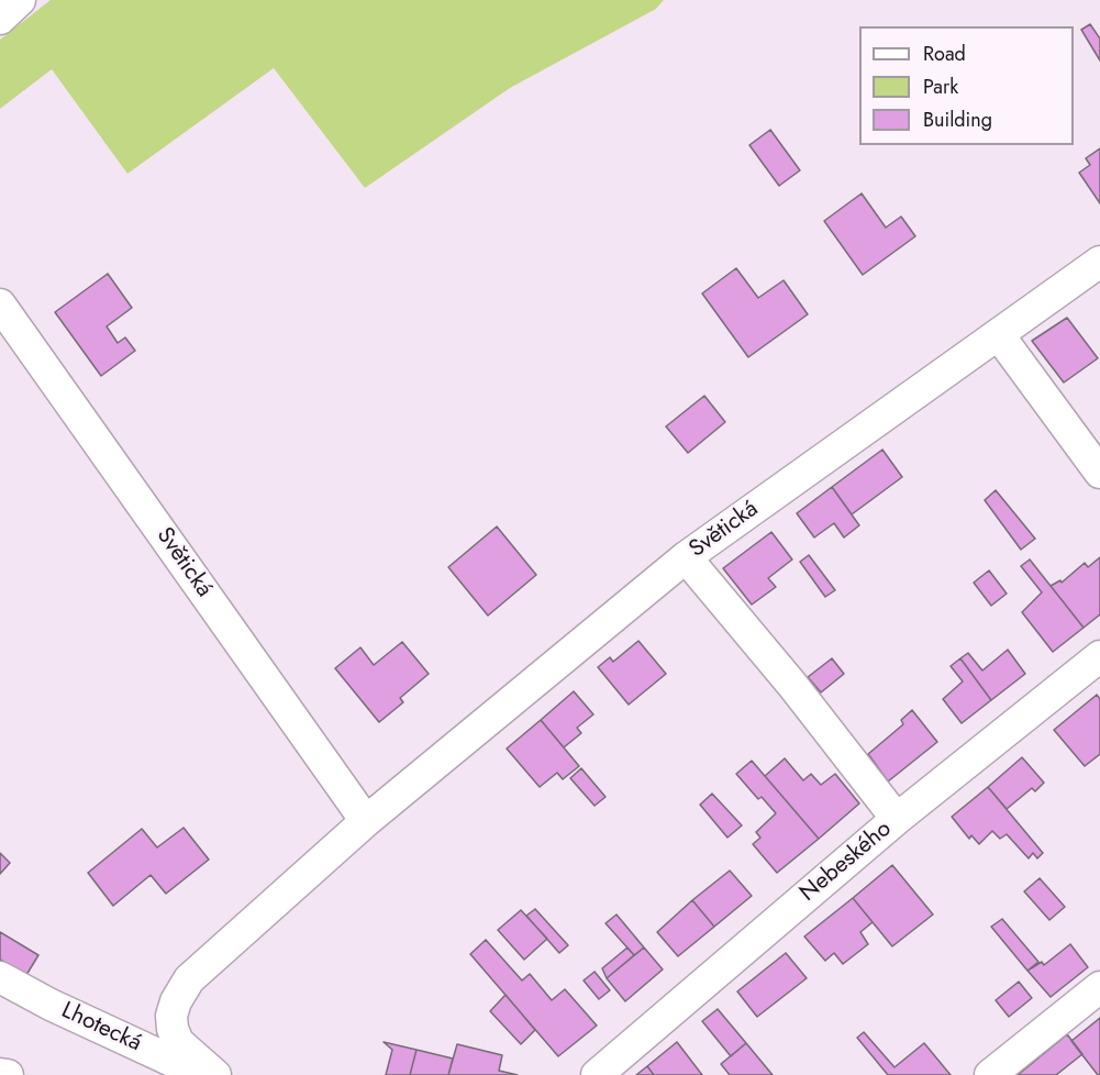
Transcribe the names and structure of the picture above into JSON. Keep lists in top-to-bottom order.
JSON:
{
  "streets": {
    "street": ["Světická", "Nebeského", "Lhotecká"]
  },
  "legend": ["Road", "Park", "Building"]
}
